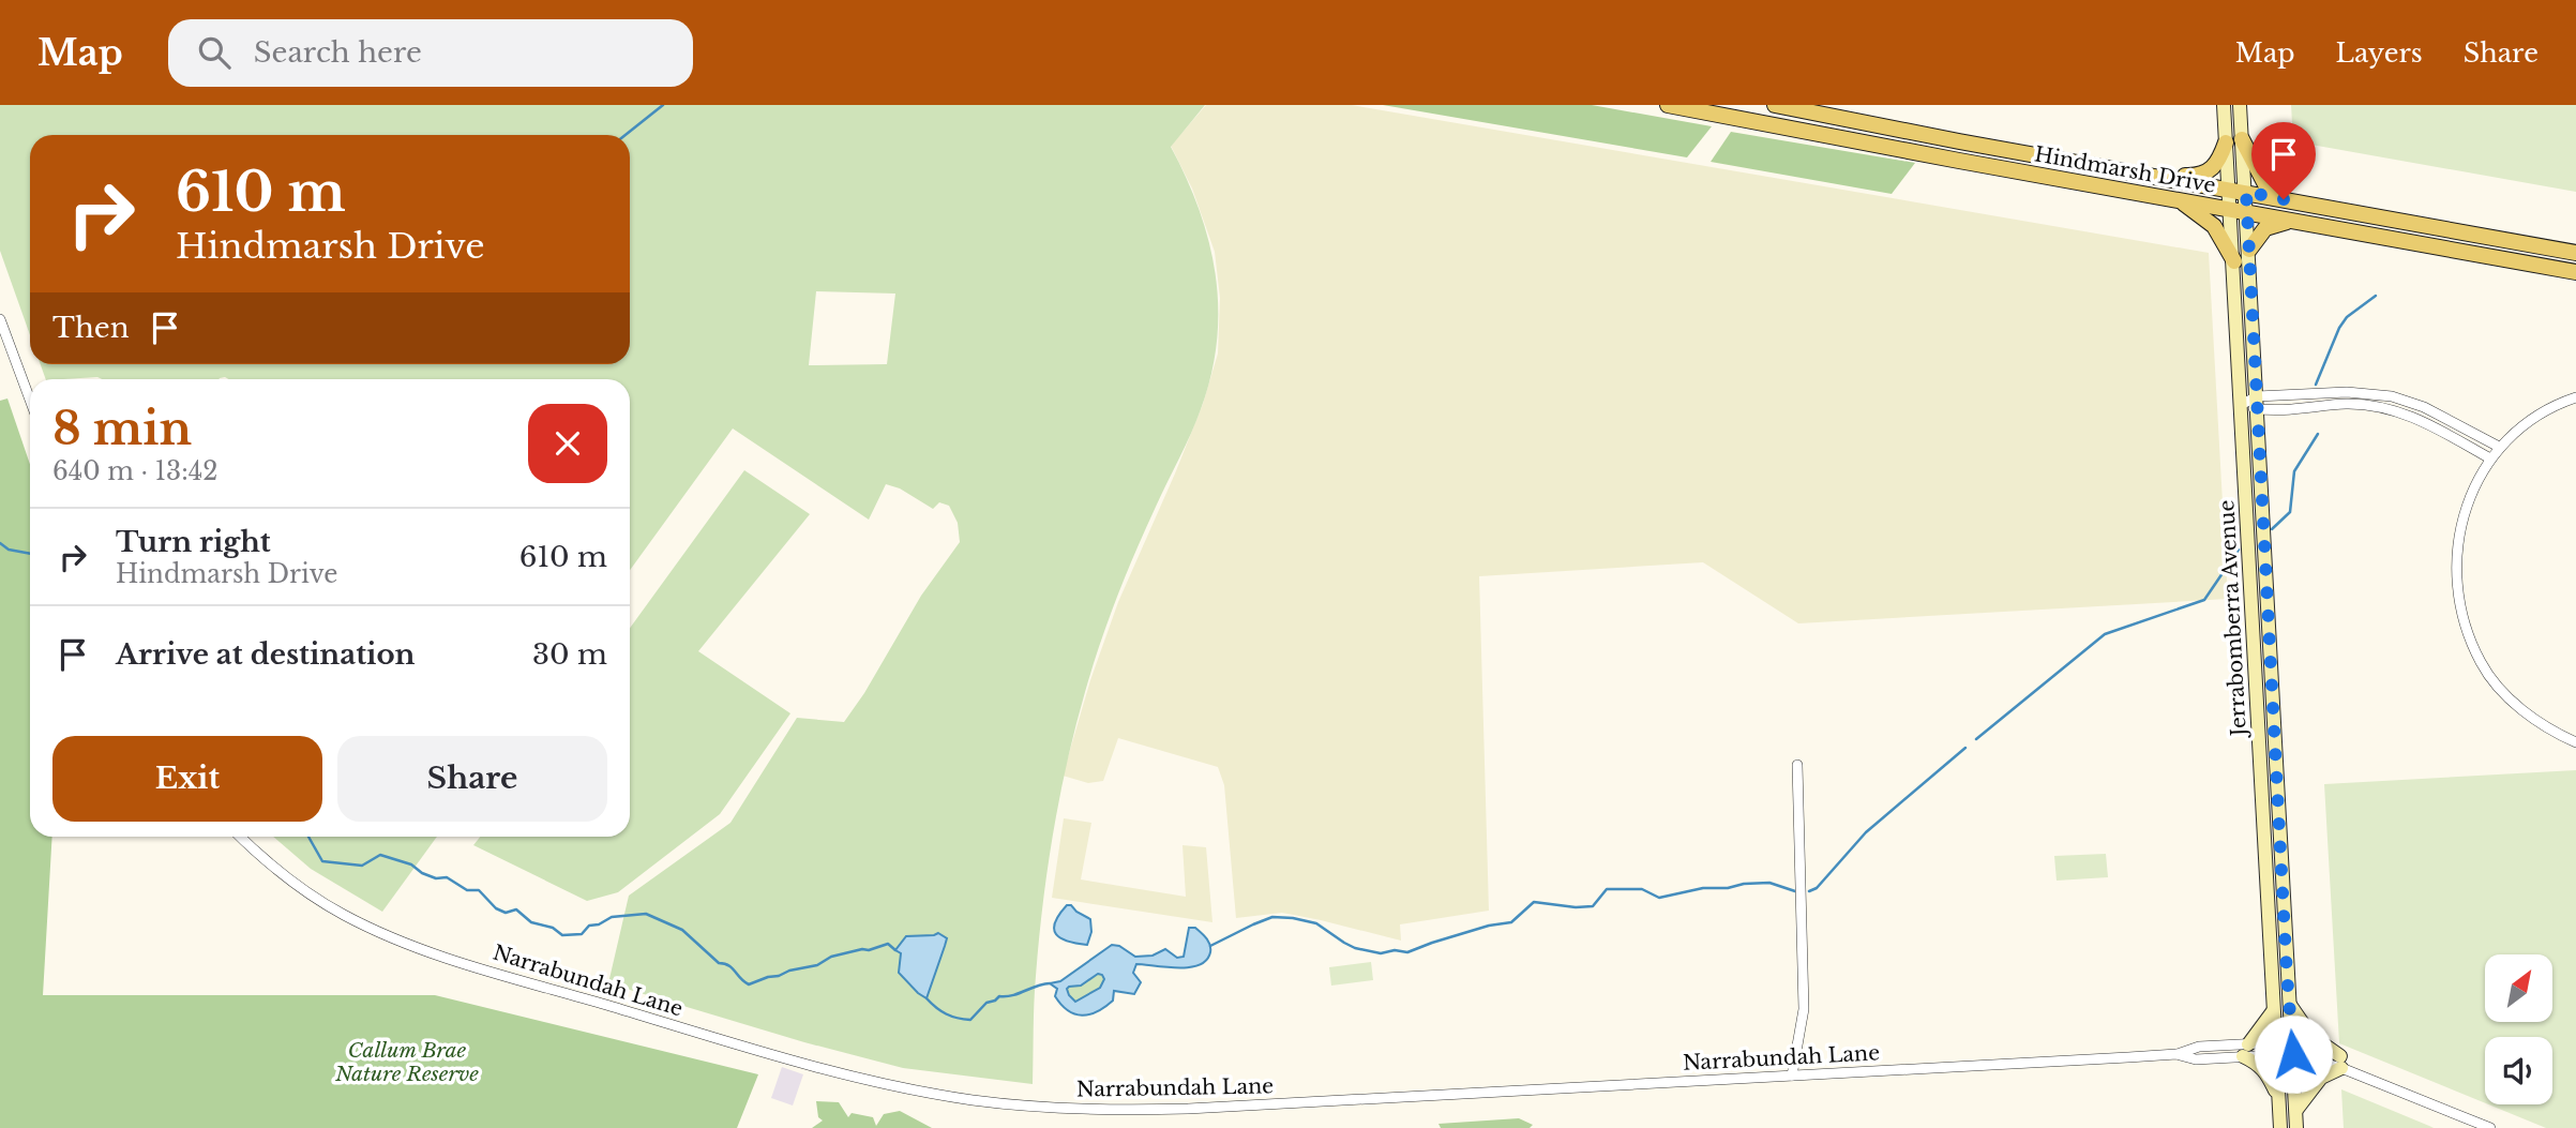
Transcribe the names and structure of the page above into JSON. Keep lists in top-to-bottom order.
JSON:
{
  "streets": {
    "main road": ["Hindmarsh Drive"],
    "street": ["Jerrabomberra Avenue", "Narrabundah Lane"]
  },
  "crossings": [
    ["Hindmarsh Drive", "Jerrabomberra Avenue"],
    ["Jerrabomberra Avenue", "Narrabundah Lane"]
  ],
  "parks": ["Callum Brae Nature Reserve"],
  "north": "top right",
  "page": {
    "header": "Map",
    "search": "Search here",
    "nav": ["Map", "Layers", "Share"],
    "turn": ["610 m", "Hindmarsh Drive"],
    "then": "Then",
    "heading": ["8 min", "640 m · 13:42"],
    "list": [
      {
        "name": "Turn right",
        "note": "Hindmarsh Drive",
        "value": "610 m"
      },
      {
        "name": "Arrive at destination",
        "value": "30 m"
      }
    ],
    "buttons": ["Exit", "Share"]
  }
}
